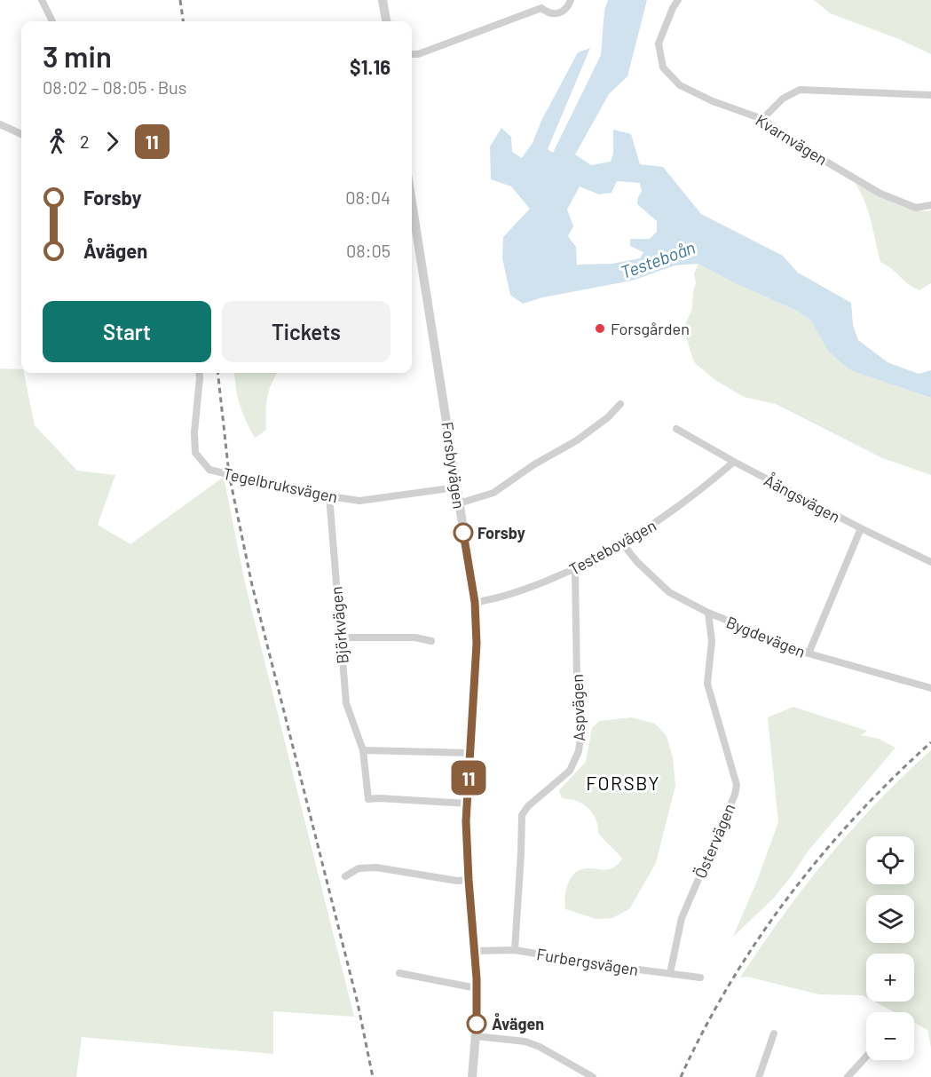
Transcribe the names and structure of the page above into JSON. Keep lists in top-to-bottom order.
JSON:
{
  "streets": {
    "street": [
      "Kvarnvägen",
      "Forsbyvägen",
      "Tegelbruksvägen",
      "Åängsvägen",
      "Testebovägen",
      "Björkvägen",
      "Bygdevägen",
      "Aspvägen",
      "Östervägen",
      "Furbergsvägen"
    ]
  },
  "crossings": [
    ["Forsbyvägen", "Tegelbruksvägen"],
    ["Forsbyvägen", "Testebovägen"],
    ["Forsbyvägen", "Björkvägen"],
    ["Forsbyvägen", "Furbergsvägen"],
    ["Tegelbruksvägen", "Björkvägen"],
    ["Åängsvägen", "Testebovägen"],
    ["Testebovägen", "Bygdevägen"],
    ["Testebovägen", "Aspvägen"],
    ["Bygdevägen", "Östervägen"],
    ["Aspvägen", "Furbergsvägen"],
    ["Östervägen", "Furbergsvägen"]
  ],
  "districts": ["FORSBY"],
  "water": ["Testeboån"],
  "places": ["Forsgården", "Forsby", "Åvägen"],
  "lines": ["bus line 11"],
  "page": {
    "on_map": "11",
    "heading": ["3 min", "08:02 – 08:05 · Bus", "$1.16"],
    "legs": ["2", "11"],
    "list": [
      {
        "name": "Forsby",
        "value": "08:04"
      },
      {
        "name": "Åvägen",
        "value": "08:05"
      }
    ],
    "buttons": ["Start", "Tickets"],
    "map_buttons": ["+", "−"]
  }
}
